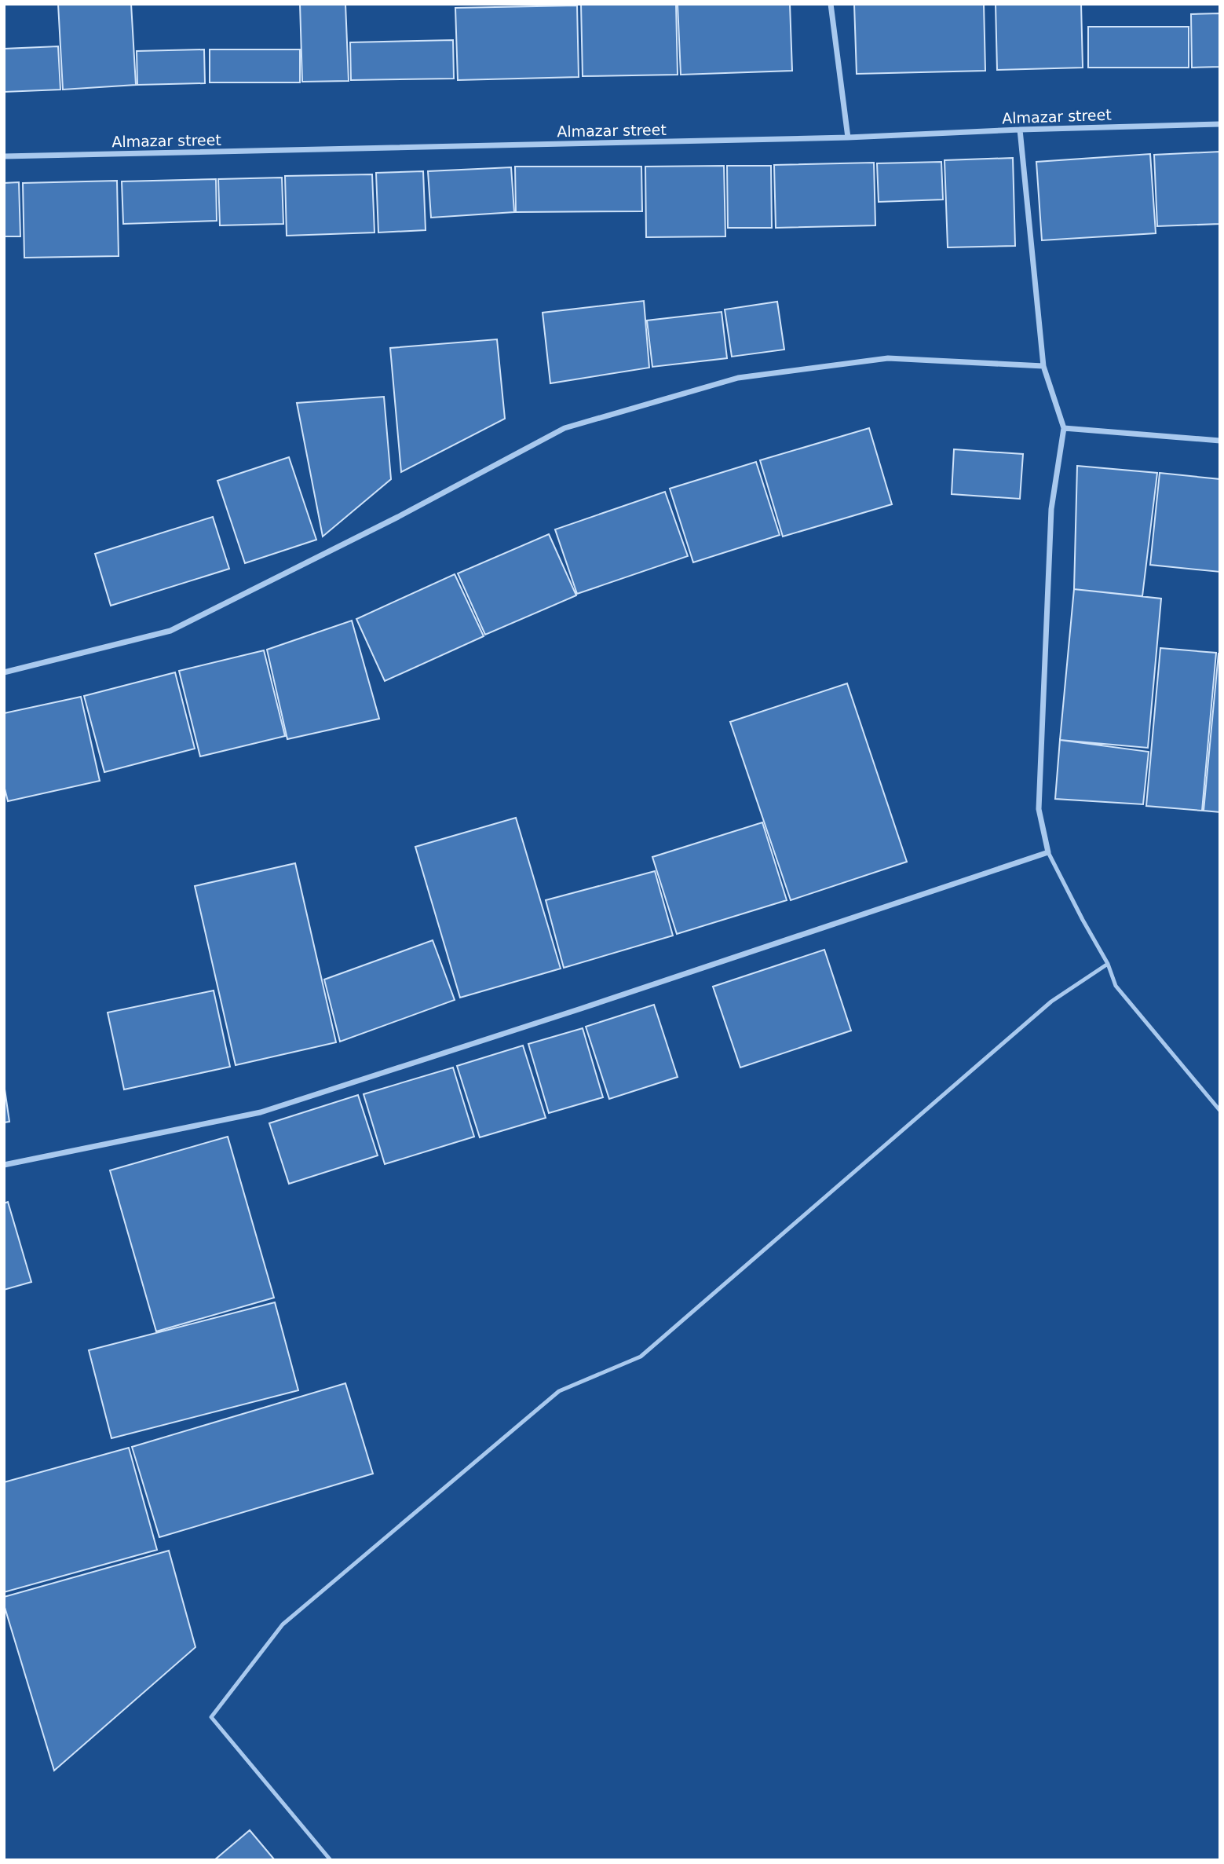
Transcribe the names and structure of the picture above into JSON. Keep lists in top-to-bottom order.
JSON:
{
  "streets": {
    "street": ["Almazar street"]
  }
}
